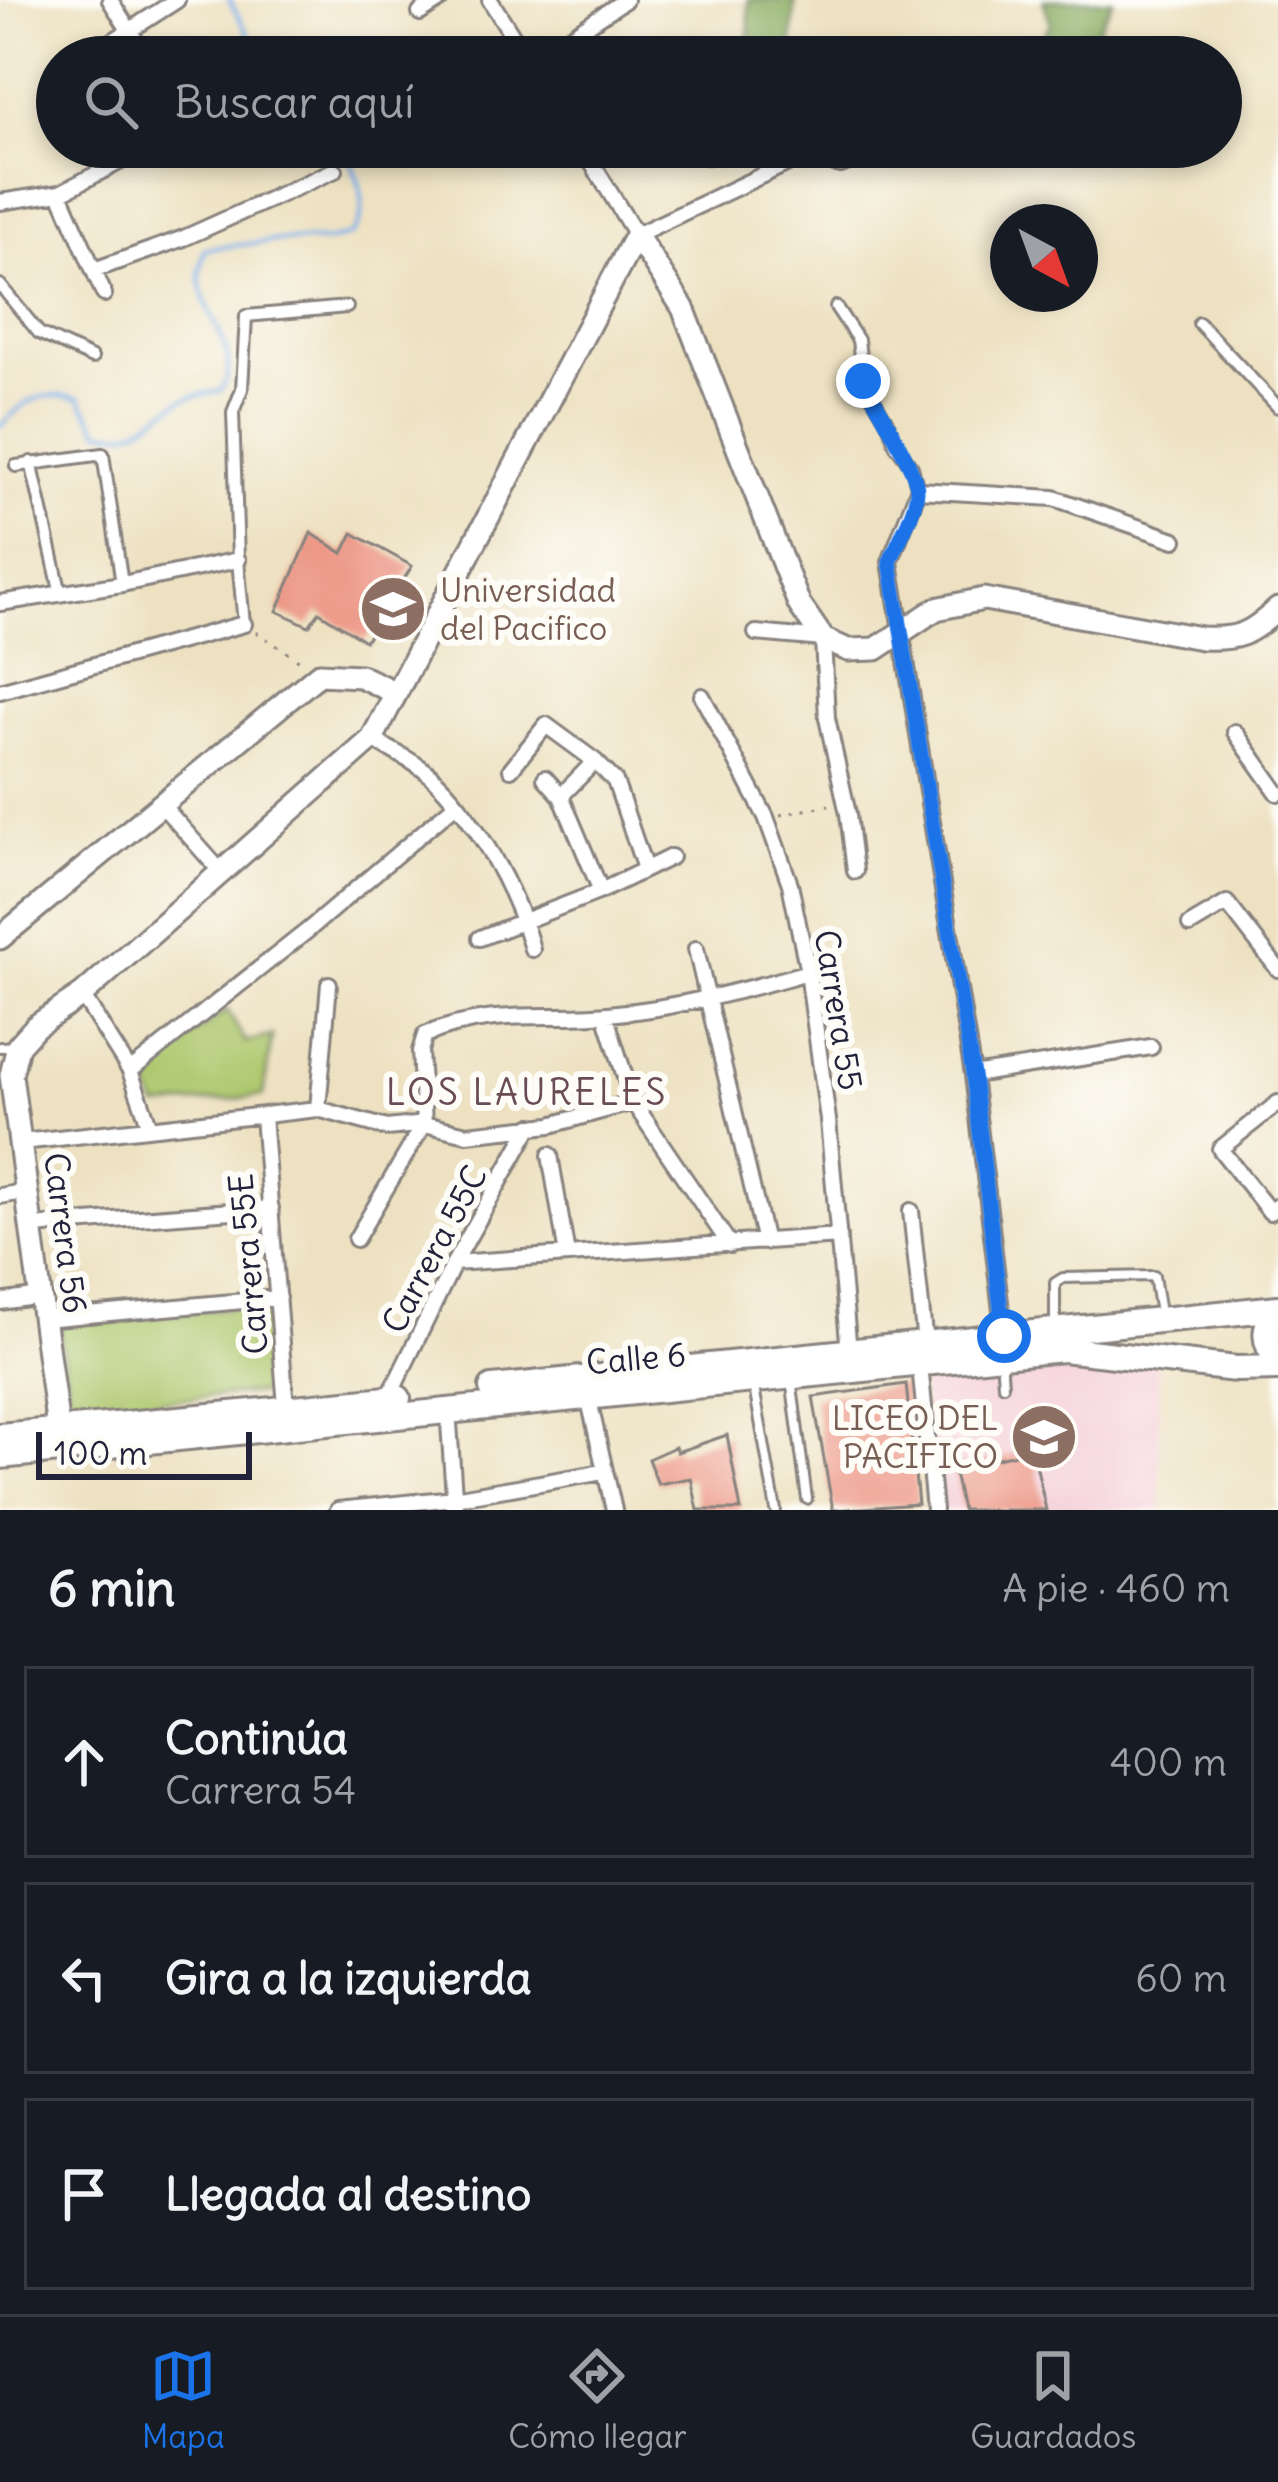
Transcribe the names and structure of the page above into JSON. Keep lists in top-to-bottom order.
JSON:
{
  "streets": {
    "highway": ["Calle 6"],
    "main road": ["Carrera 56"],
    "street": ["Carrera 55", "Carrera 55C", "Carrera 55E"]
  },
  "crossings": [
    ["Carrera 55", "Calle 6"],
    ["Carrera 56", "Calle 6"],
    ["Carrera 55C", "Calle 6"],
    ["Carrera 55E", "Calle 6"]
  ],
  "districts": ["LOS LAURELES"],
  "places": {
    "school or university": ["Universidad del Pacifico", "LICEO DEL PACIFICO"]
  },
  "scale_bar": "100 m",
  "north": "bottom right",
  "page": {
    "search": "Buscar aquí",
    "scale": "100 m",
    "heading": ["6 min", "A pie · 460 m"],
    "list": [
      ["Continúa", "Carrera 54", "400 m"],
      ["Gira a la izquierda", "60 m"],
      "Llegada al destino"
    ],
    "nav": ["Mapa", "Cómo llegar", "Guardados"]
  }
}
